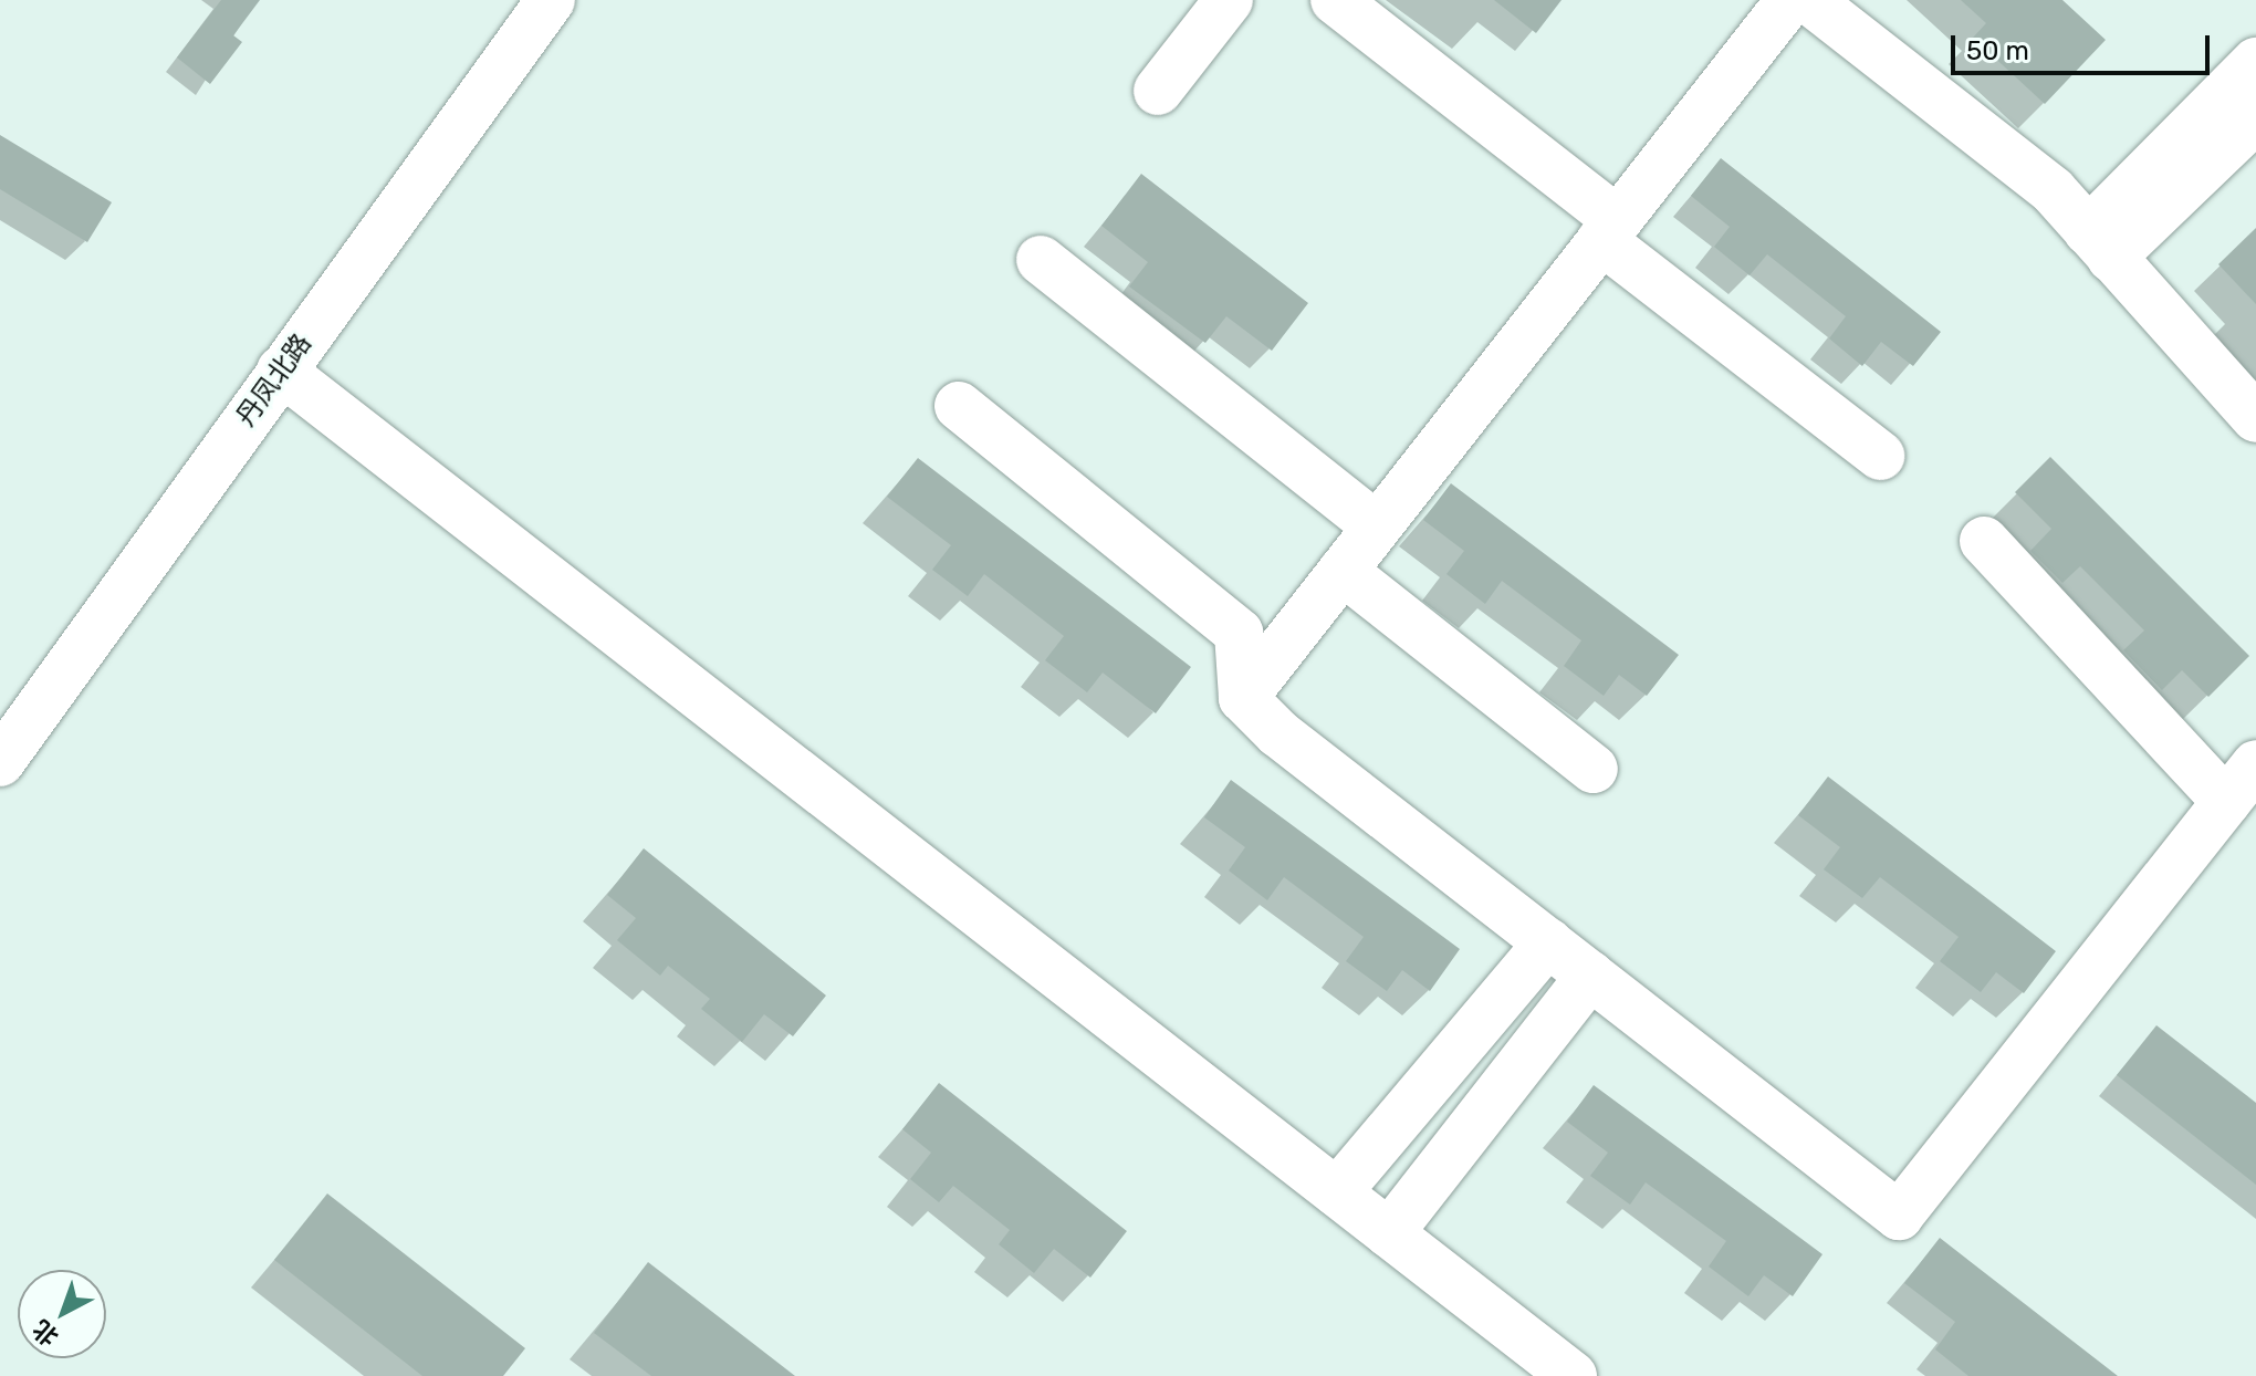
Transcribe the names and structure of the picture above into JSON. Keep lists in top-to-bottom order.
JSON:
{
  "streets": {
    "street": ["丹凤北路"]
  },
  "scale_bar": "50 m",
  "north": "bottom left"
}
